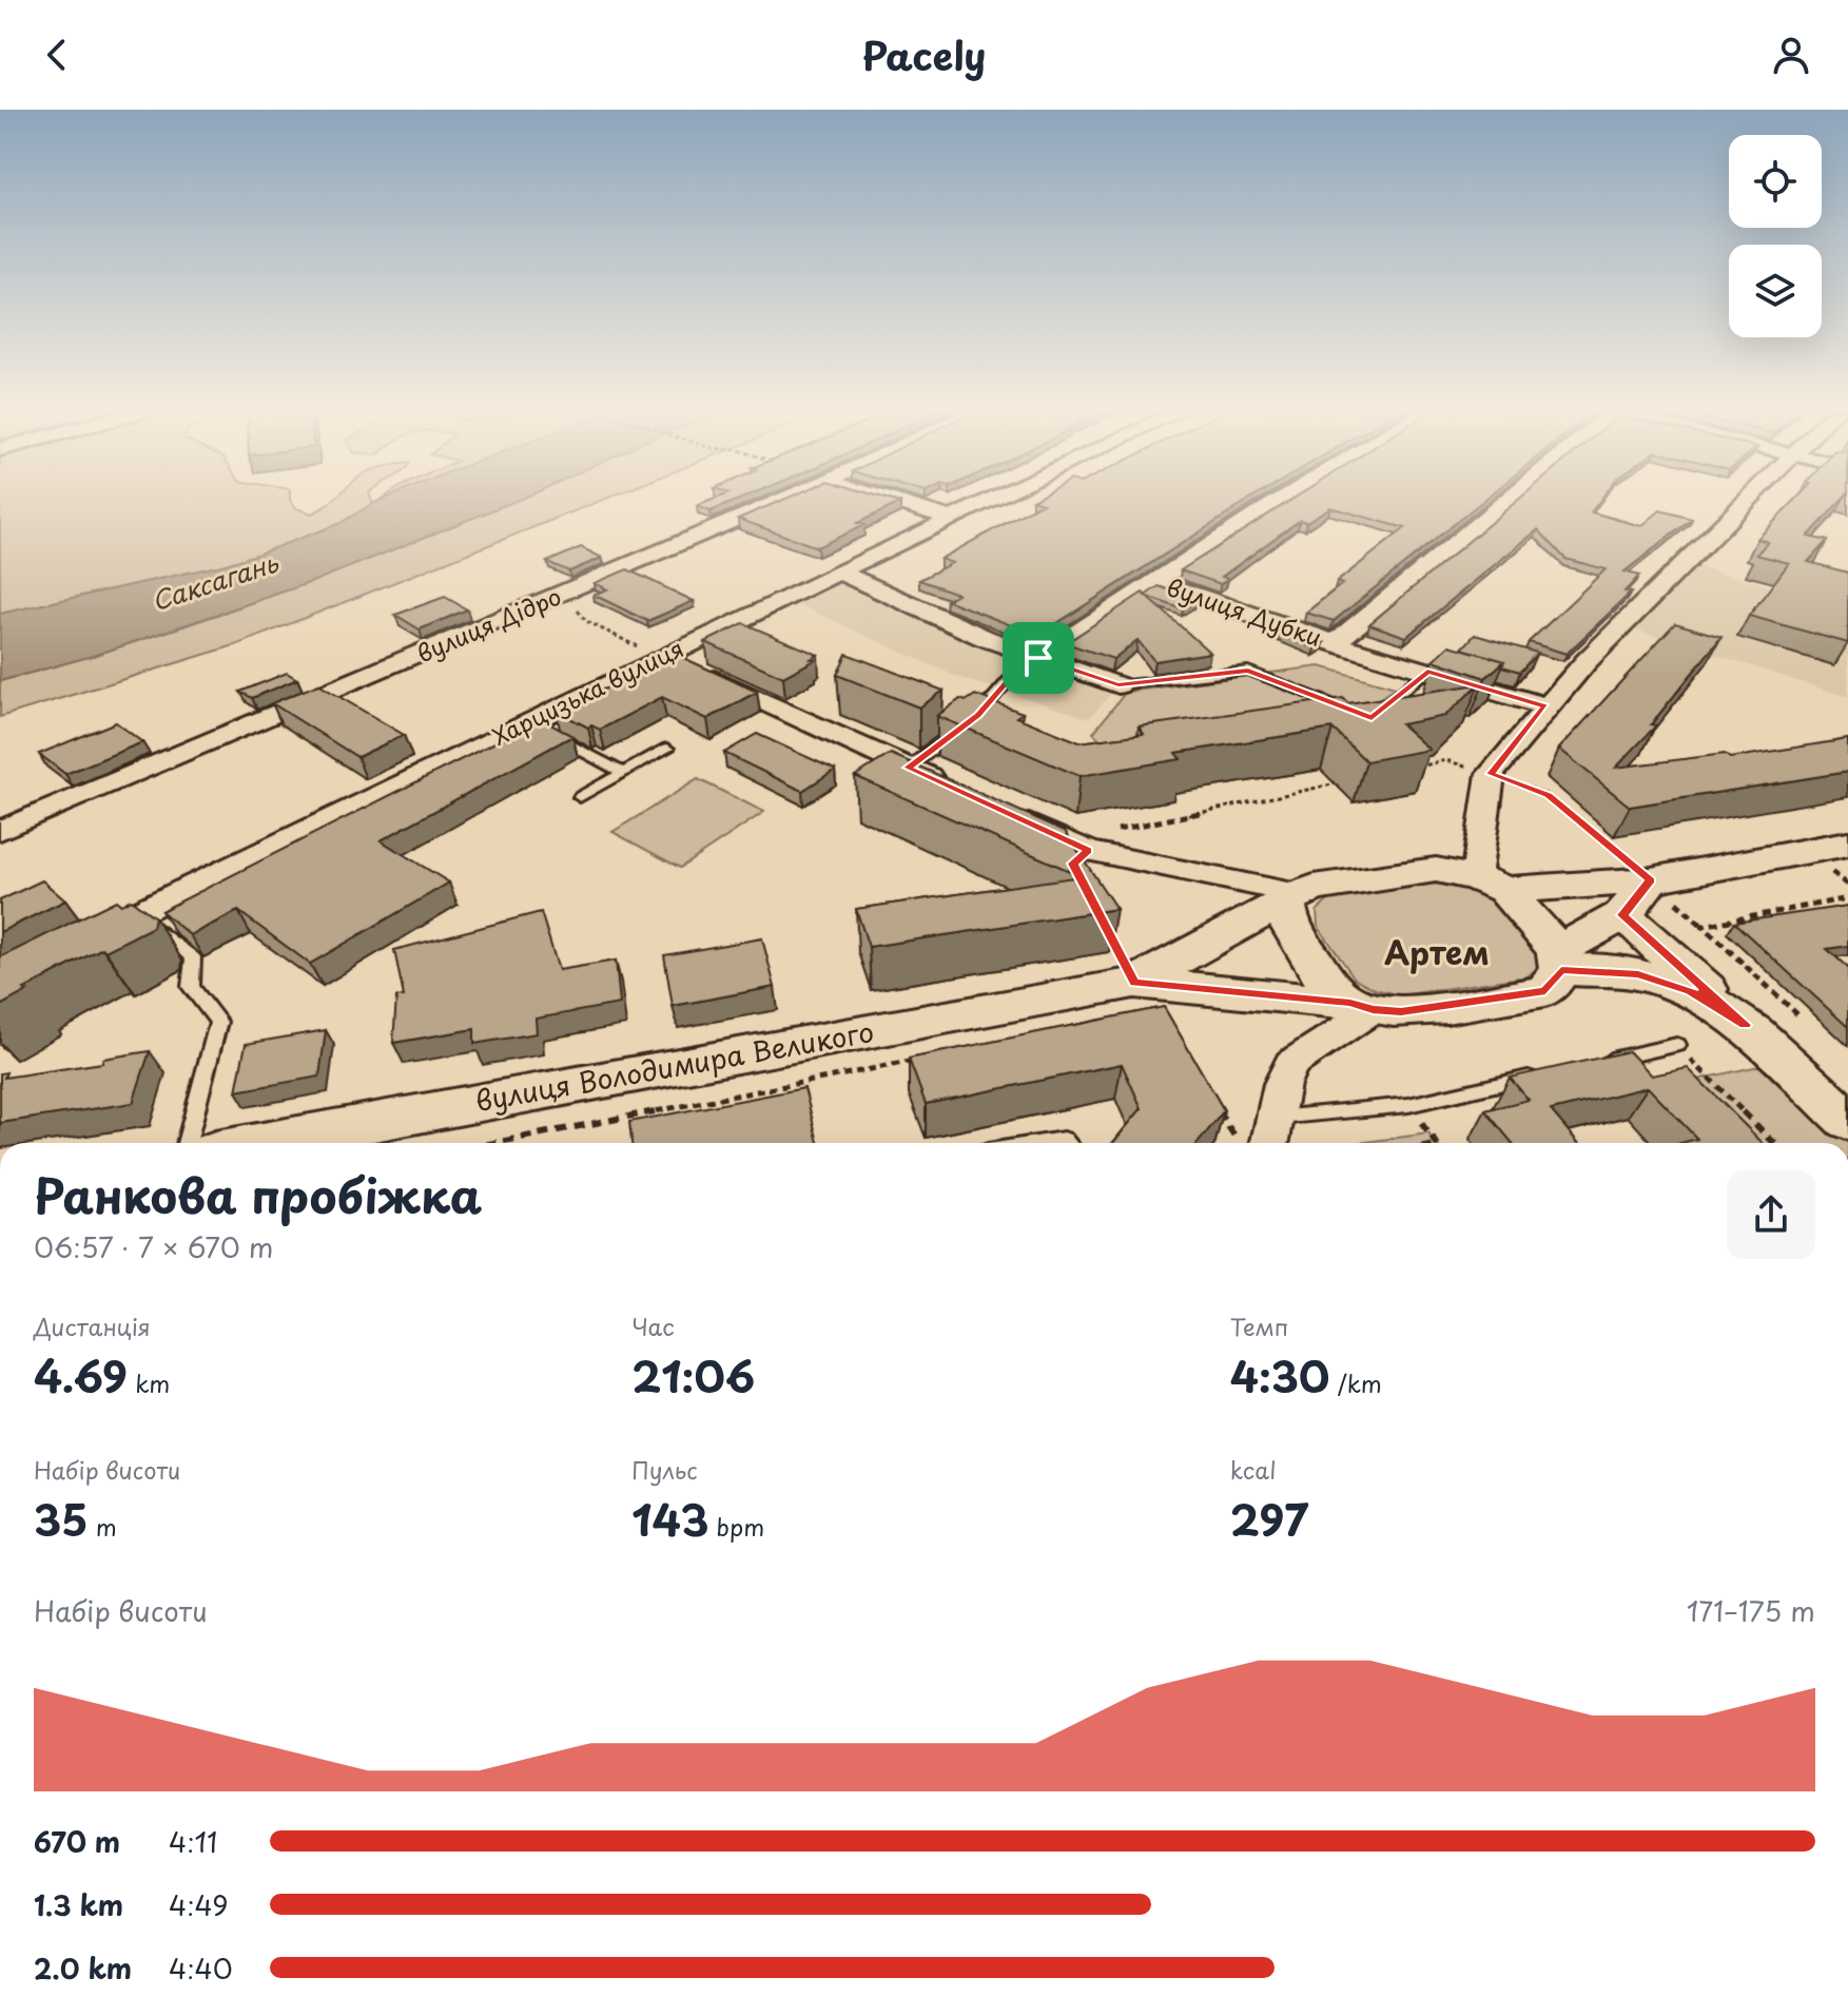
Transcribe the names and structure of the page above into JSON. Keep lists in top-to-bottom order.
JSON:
{
  "streets": {
    "main road": ["вулиця Володимира Великого"],
    "street": ["вулиця Дубки", "вулиця Дідро", "Харцизька вулиця"]
  },
  "districts": ["Артем"],
  "water": ["Саксагань"],
  "page": {
    "header": "Pacely",
    "heading": ["Ранкова пробіжка", "06:57 · 7 × 670 m"],
    "stats": [
      ["Дистанція", "4.69 km"],
      ["Час", "21:06"],
      ["Темп", "4:30 /km"],
      ["Набір висоти", "35 m"],
      ["Пульс", "143 bpm"],
      ["kcal", "297"]
    ],
    "chart": ["Набір висоти", "171–175 m"],
    "list": [
      {
        "name": "670 m",
        "note": "4:11"
      },
      {
        "name": "1.3 km",
        "note": "4:49"
      },
      {
        "name": "2.0 km",
        "note": "4:40"
      }
    ]
  }
}
